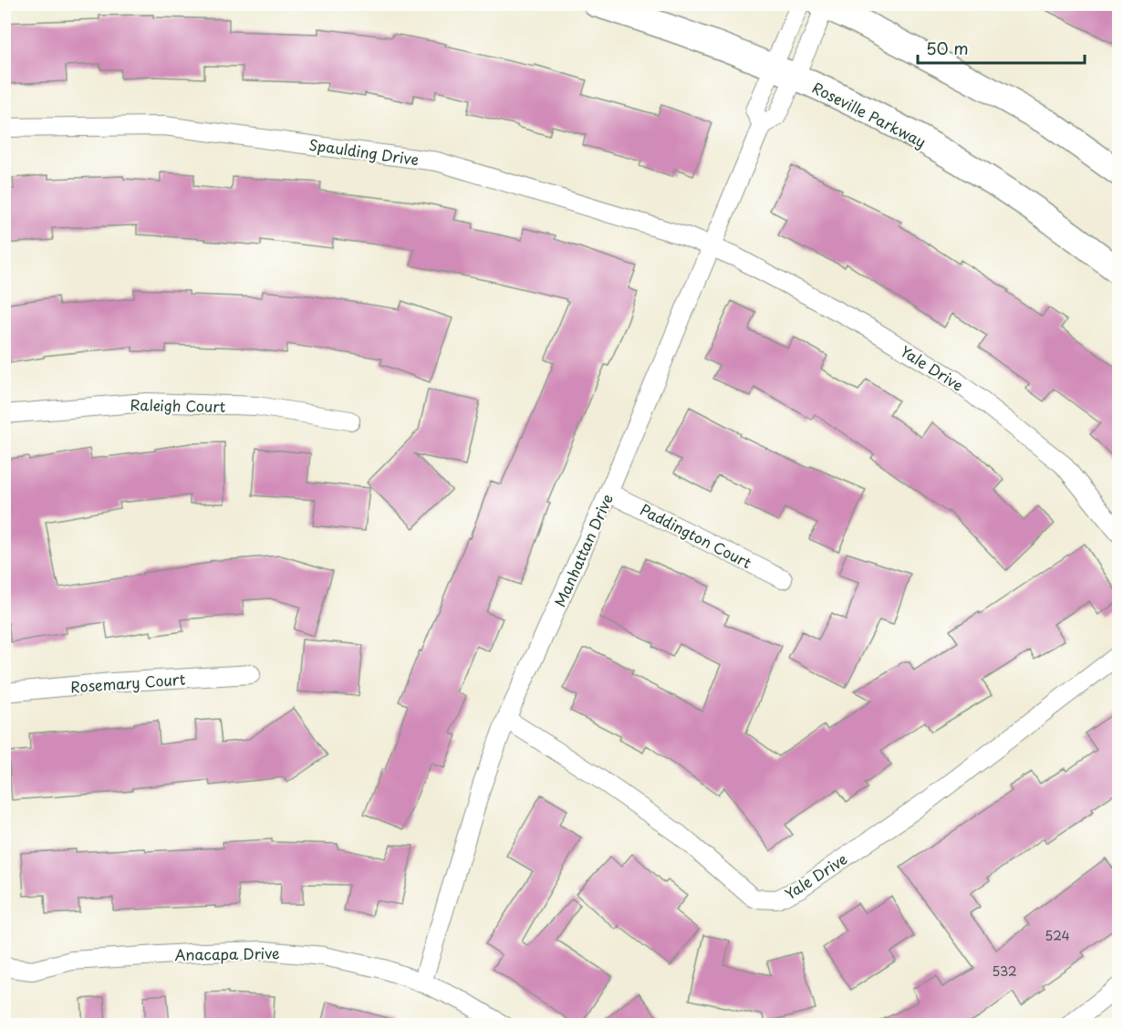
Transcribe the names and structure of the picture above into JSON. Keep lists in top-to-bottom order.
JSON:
{
  "streets": {
    "main road": ["Roseville Parkway"],
    "street": [
      "Spaulding Drive",
      "Yale Drive",
      "Raleigh Court",
      "Paddington Court",
      "Manhattan Drive",
      "Rosemary Court",
      "Anacapa Drive"
    ]
  },
  "crossings": [
    ["Roseville Parkway", "Manhattan Drive"],
    ["Spaulding Drive", "Yale Drive"],
    ["Spaulding Drive", "Manhattan Drive"],
    ["Yale Drive", "Manhattan Drive"],
    ["Paddington Court", "Manhattan Drive"],
    ["Manhattan Drive", "Anacapa Drive"]
  ],
  "house_numbers": ["524", "532"],
  "scale_bar": "50 m"
}
